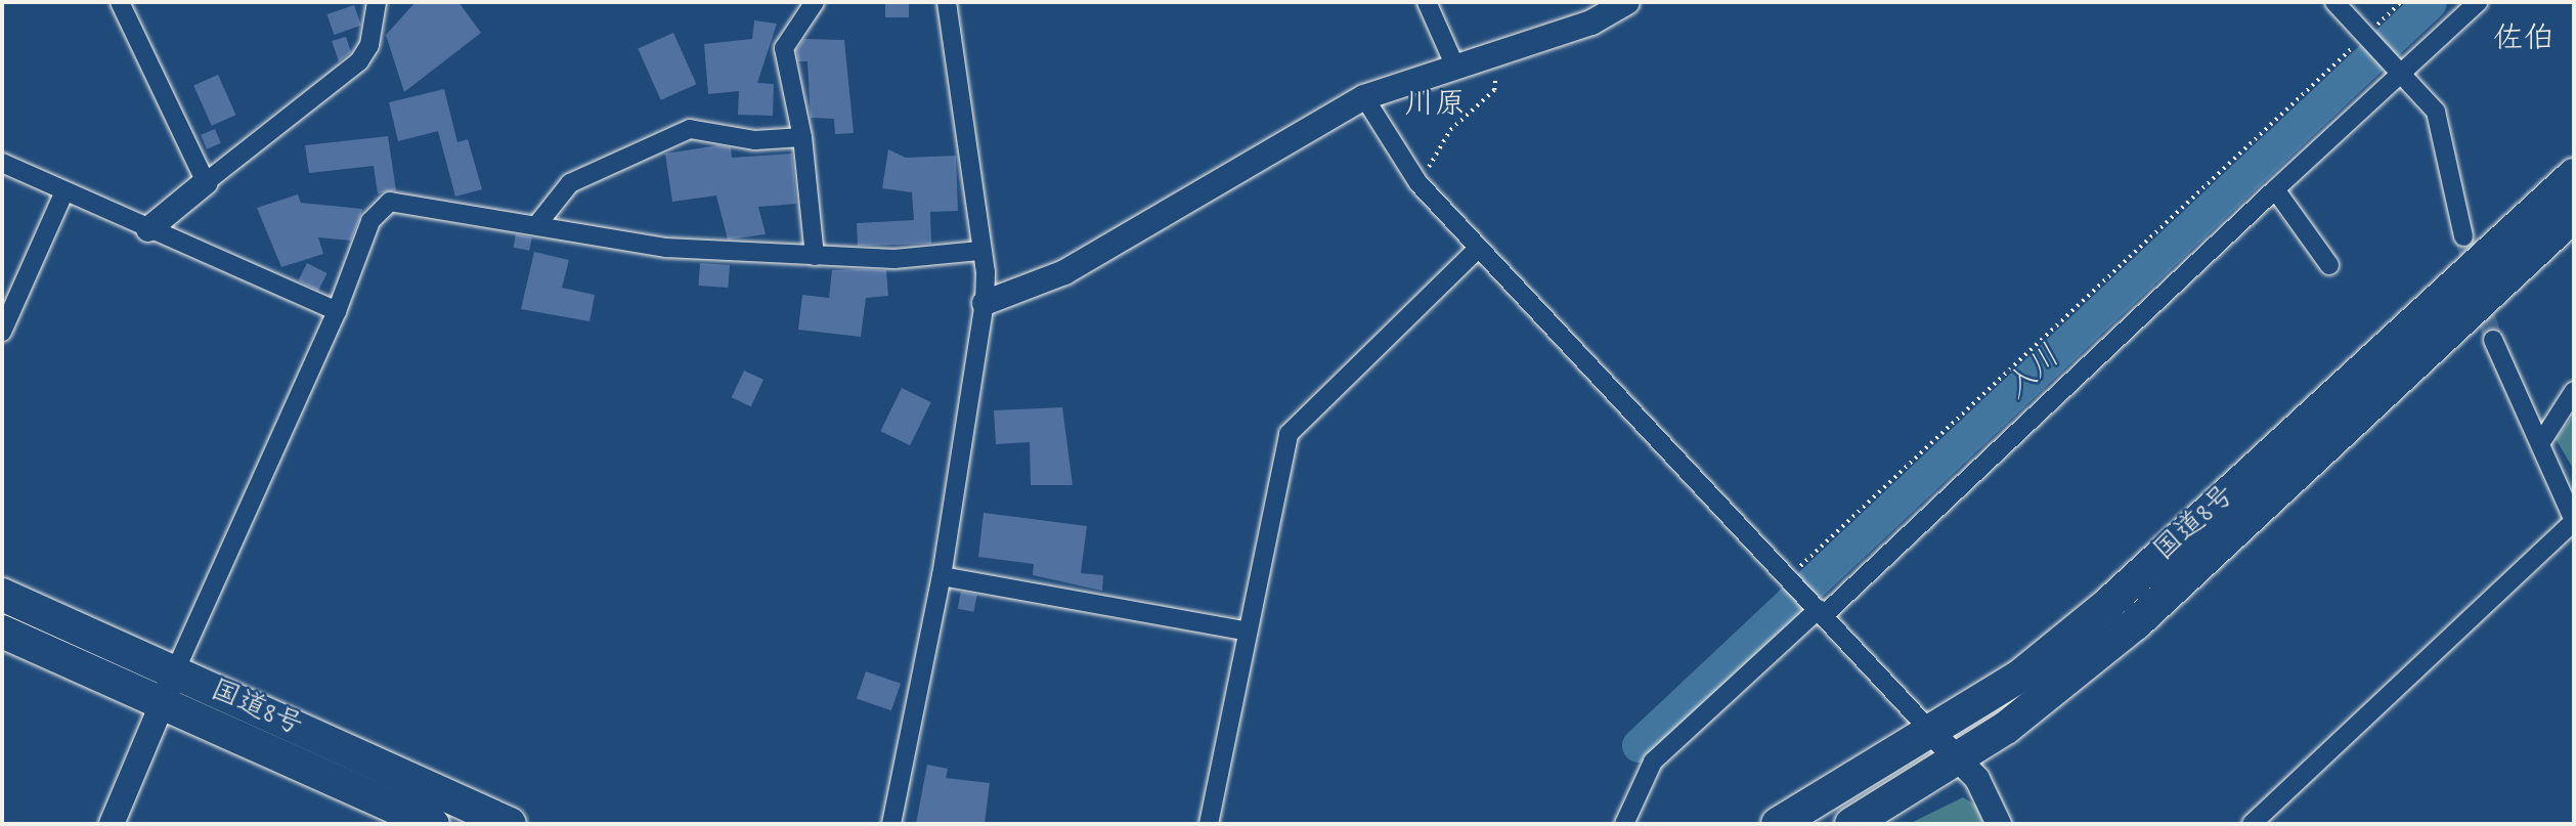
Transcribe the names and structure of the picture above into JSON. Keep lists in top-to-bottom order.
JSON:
{
  "streets": {
    "highway": ["国道8号"]
  },
  "districts": ["佐伯", "川原"],
  "water": ["入川"]
}
